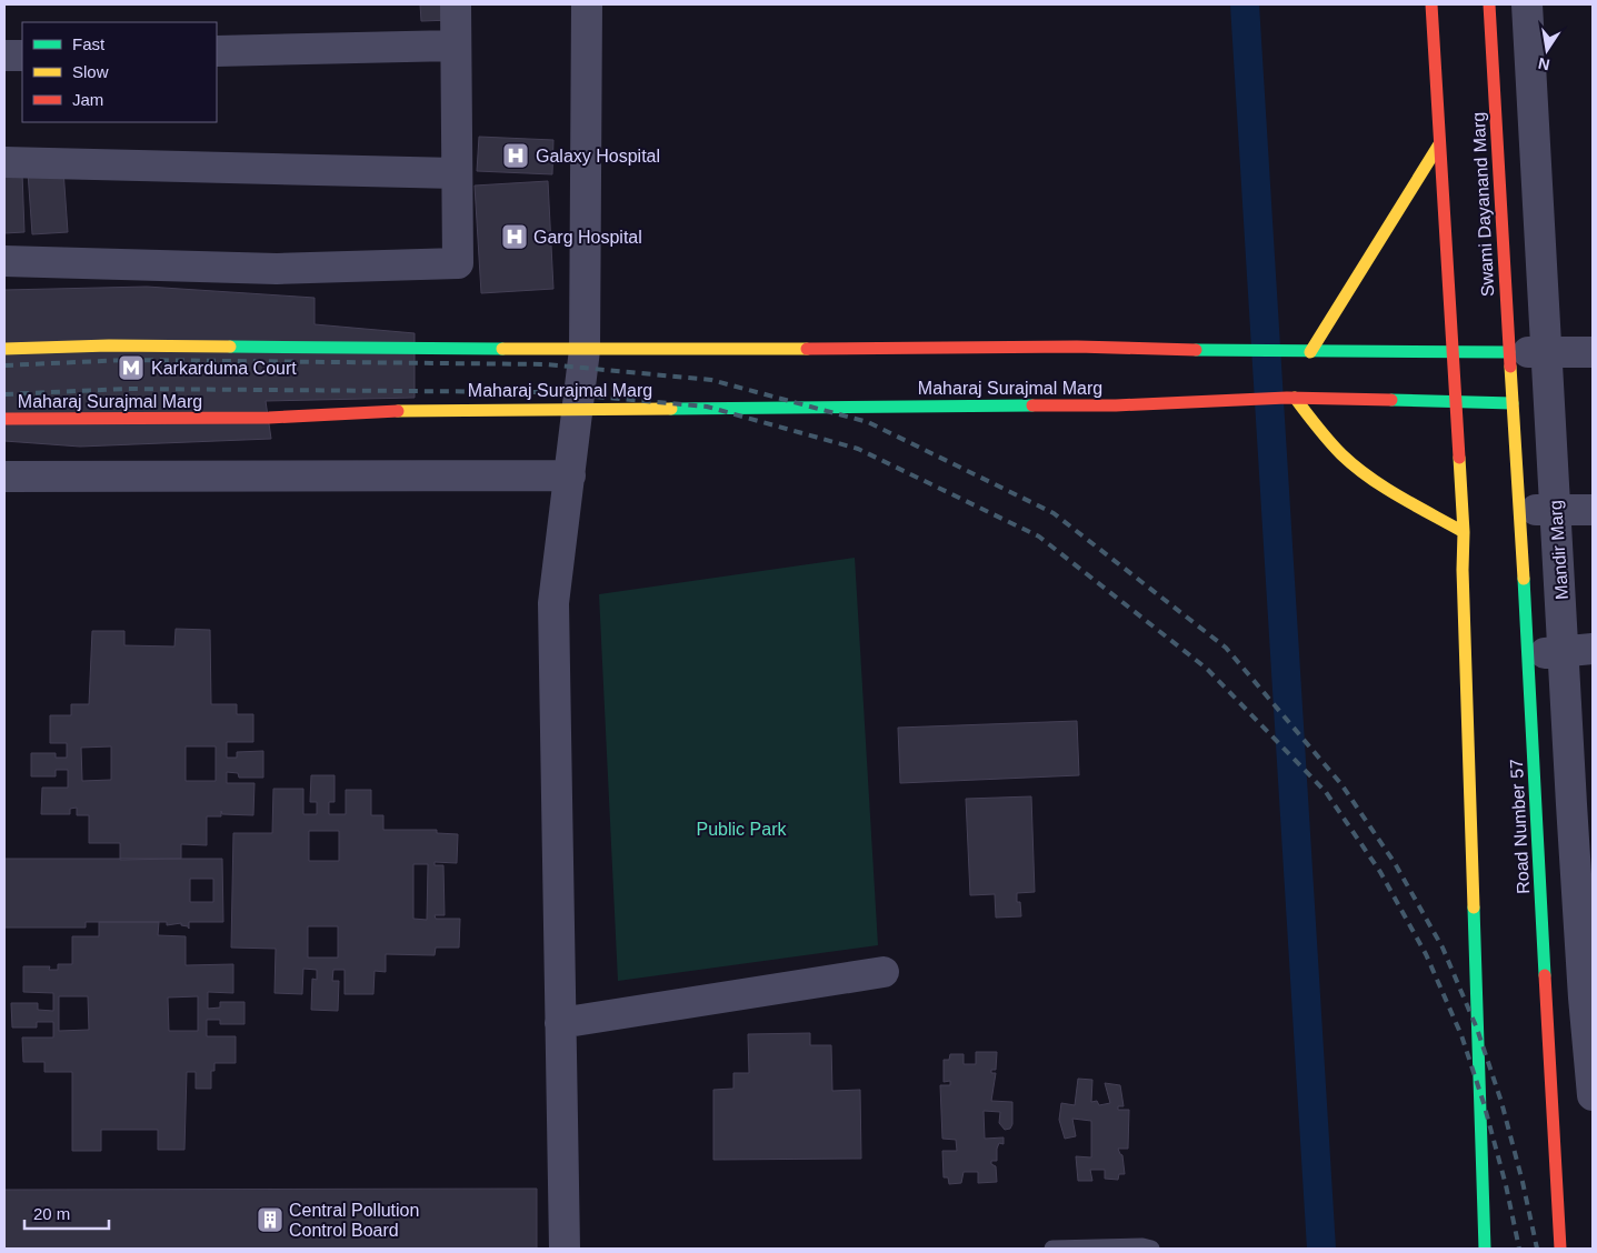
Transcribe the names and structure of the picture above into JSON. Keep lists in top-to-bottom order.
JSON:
{
  "streets": {
    "main road": ["Swami Dayanand Marg", "Maharaj Surajmal Marg", "Road Number 57"],
    "street": ["Mandir Marg"]
  },
  "crossings": [
    ["Swami Dayanand Marg", "Maharaj Surajmal Marg"],
    ["Swami Dayanand Marg", "Road Number 57"],
    ["Maharaj Surajmal Marg", "Road Number 57"]
  ],
  "parks": ["Public Park"],
  "places": {
    "hospital": ["Galaxy Hospital", "Garg Hospital"],
    "metro station": ["Karkarduma Court"],
    "building": ["Central Pollution Control Board"]
  },
  "legend": ["Fast", "Slow", "Jam"],
  "scale_bar": "20 m",
  "north": "bottom"
}
